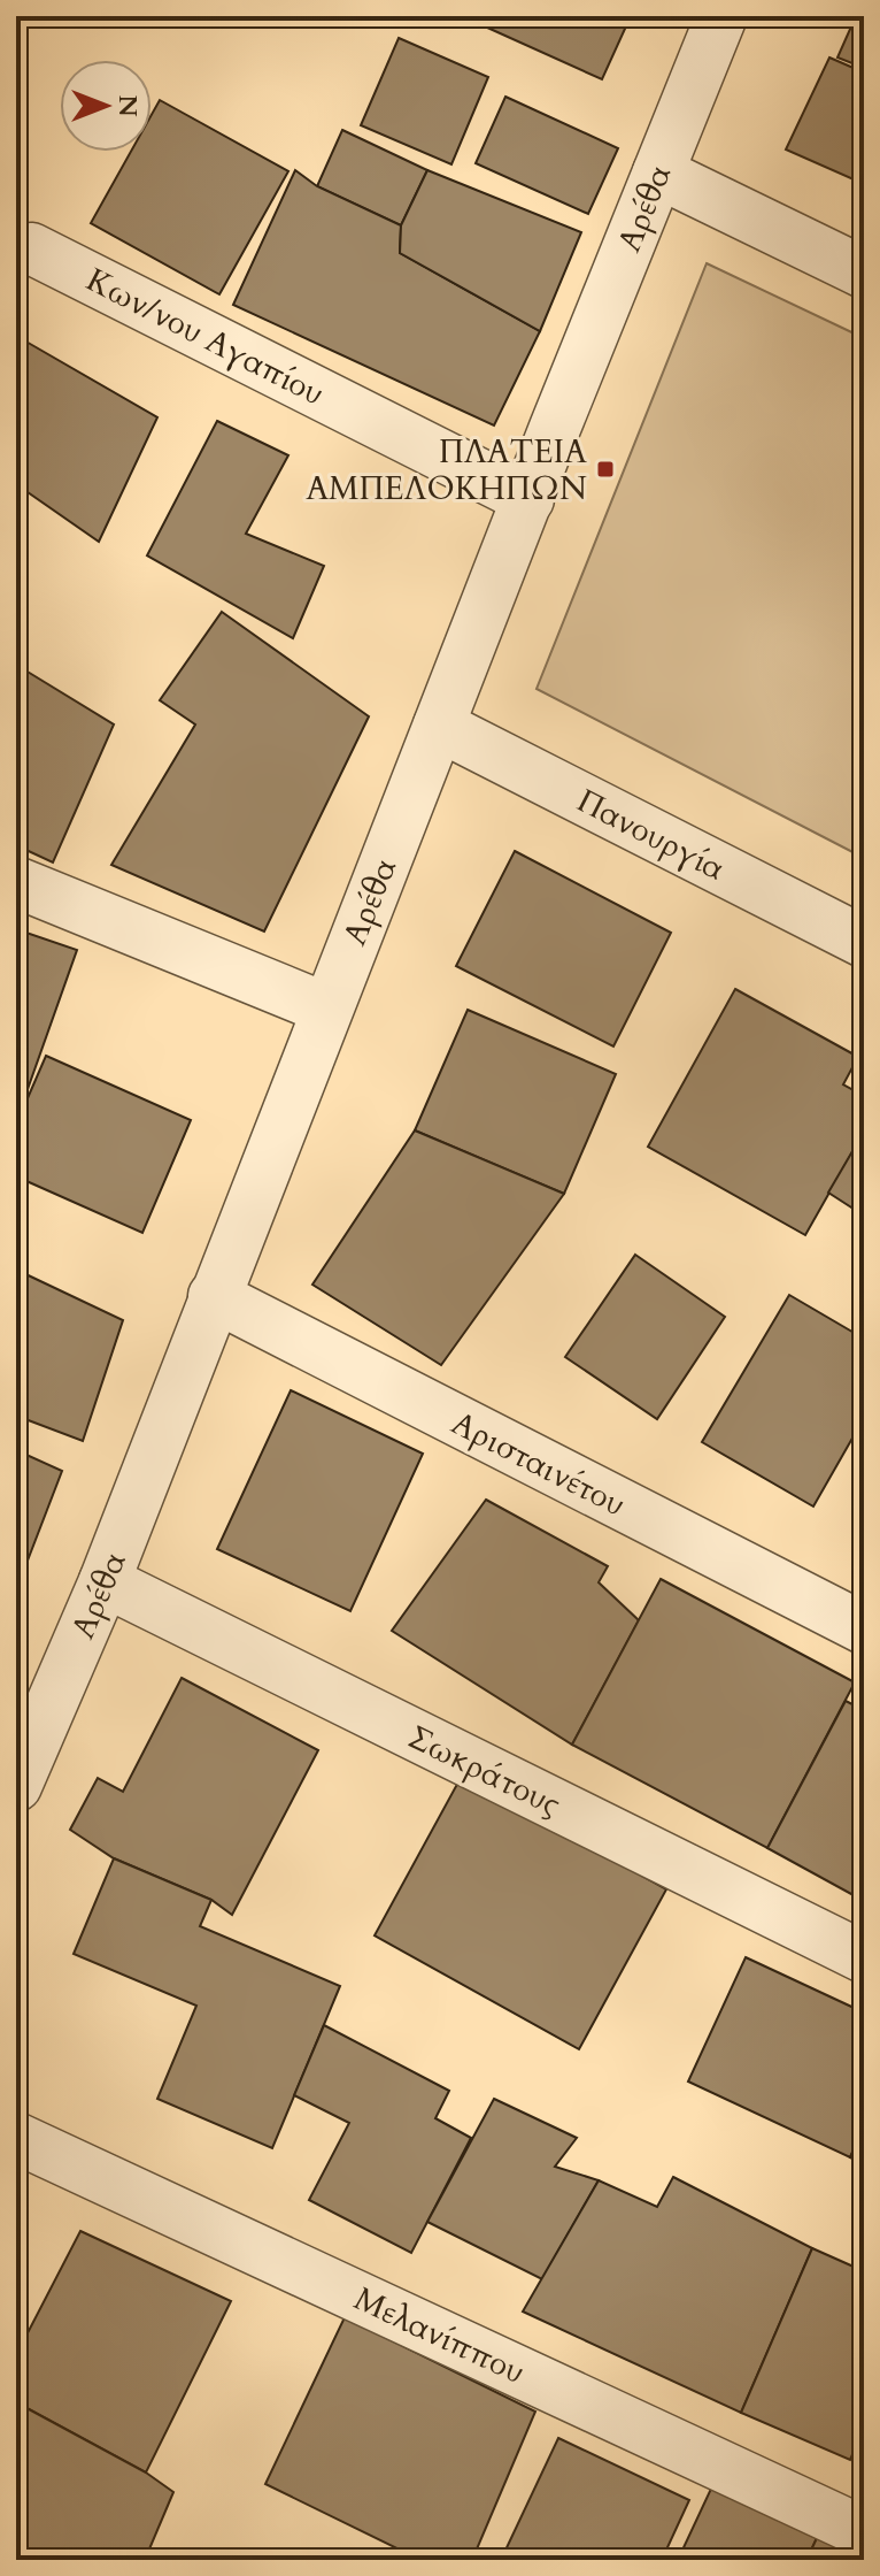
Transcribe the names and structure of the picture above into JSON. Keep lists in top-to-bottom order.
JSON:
{
  "streets": {
    "street": [
      "Αρέθα",
      "Κων/νου Αγαπίου",
      "Πανουργία",
      "Αρισταινέτου",
      "Σωκράτους",
      "Μελανίππου"
    ]
  },
  "crossings": [
    ["Αρέθα", "Κων/νου Αγαπίου"],
    ["Αρέθα", "Πανουργία"],
    ["Αρέθα", "Αρισταινέτου"],
    ["Αρέθα", "Σωκράτους"]
  ],
  "places": {
    "transit": ["ΠΛΑΤΕΙΑ ΑΜΠΕΛΟΚΗΠΩΝ"]
  },
  "north": "right"
}
